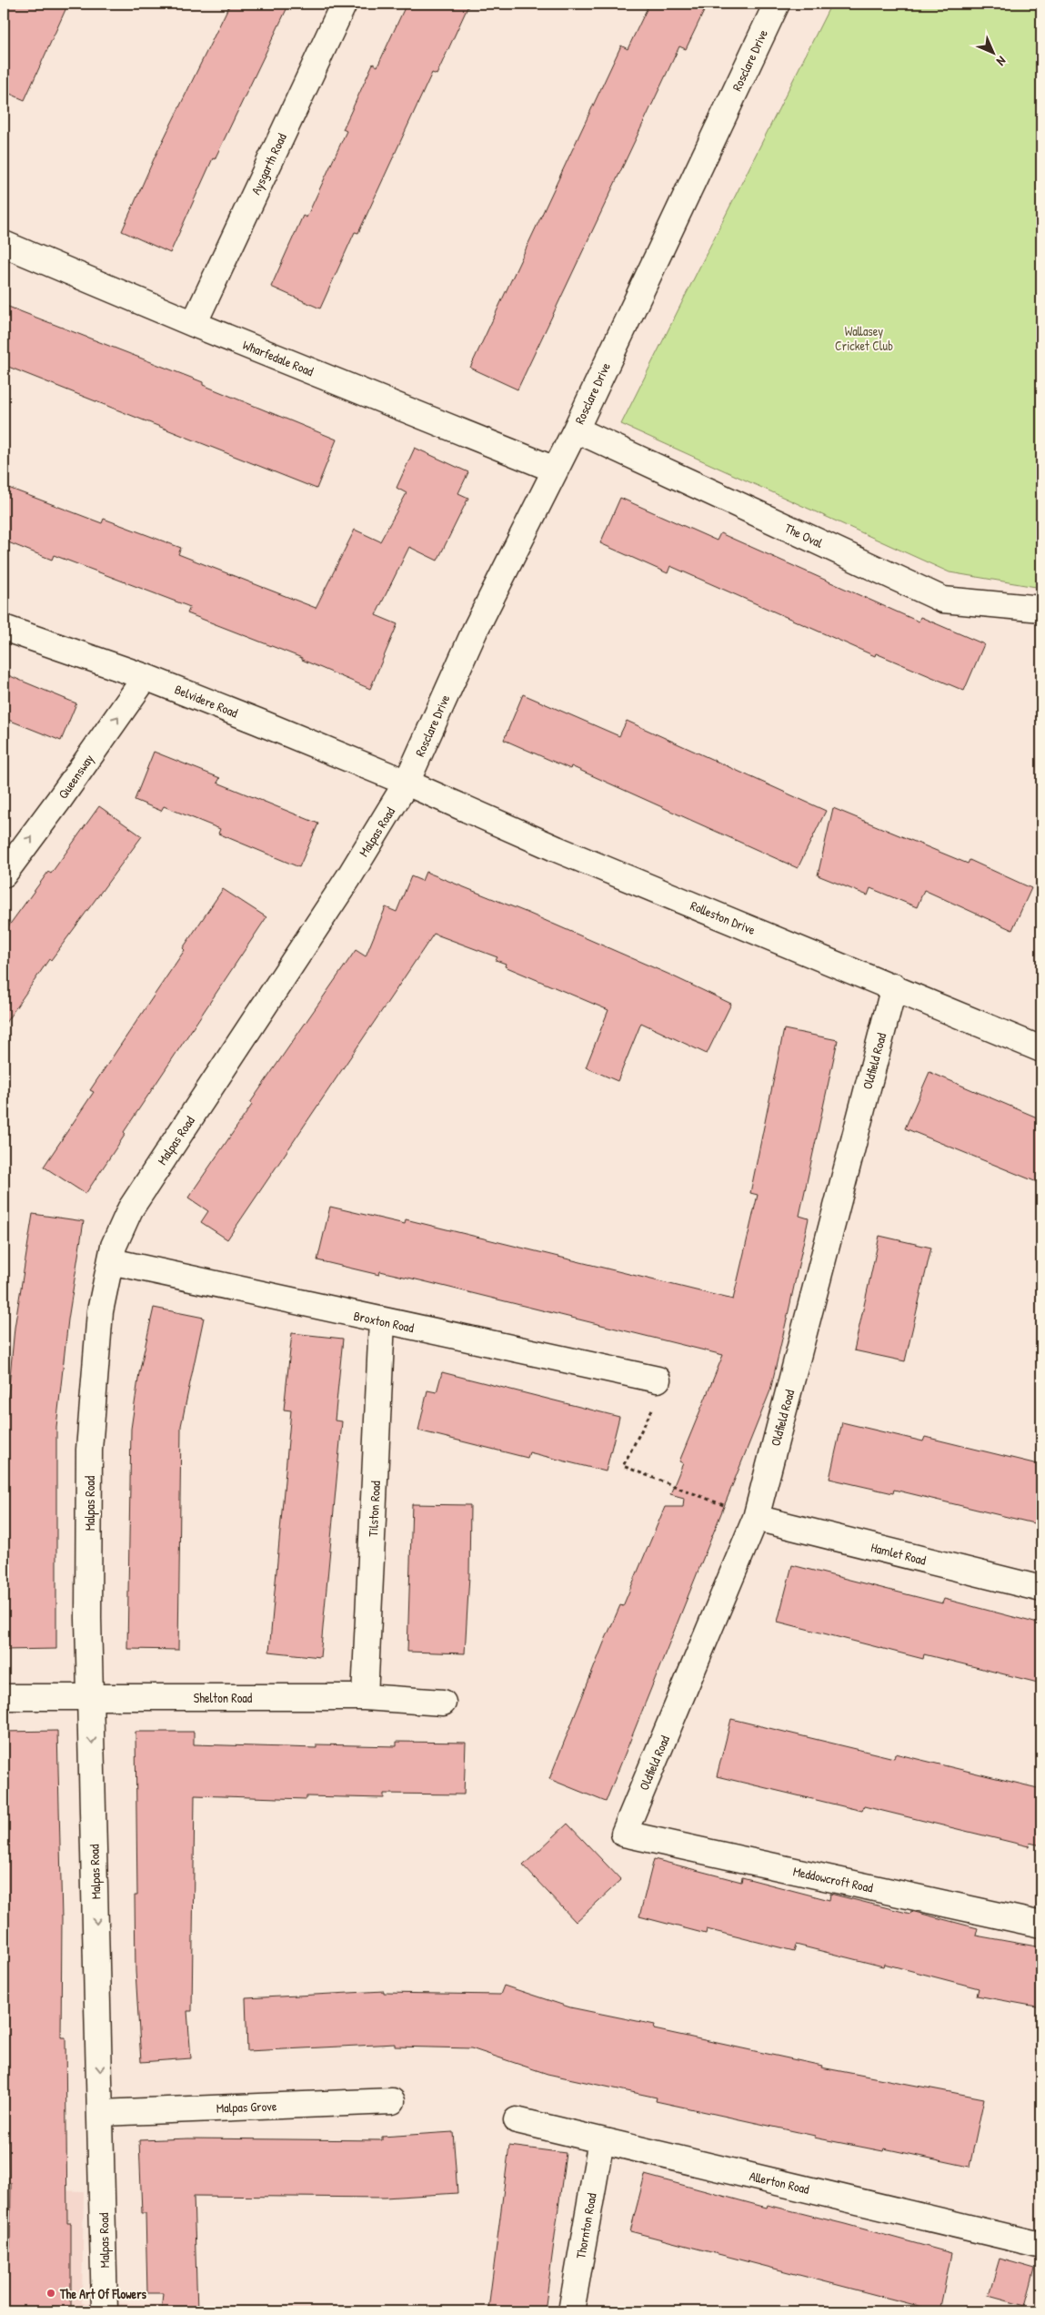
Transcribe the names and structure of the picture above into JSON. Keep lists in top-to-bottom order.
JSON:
{
  "streets": {
    "street": [
      "Rosclare Drive",
      "Aysgarth Road",
      "Wharfedale Road",
      "The Oval",
      "Belvidere Road",
      "Queensway",
      "Malpas Road",
      "Rolleston Drive",
      "Oldfield Road",
      "Broxton Road",
      "Tilston Road",
      "Hamlet Road",
      "Shelton Road",
      "Meddowcroft Road",
      "Malpas Grove",
      "Allerton Road",
      "Thornton Road"
    ]
  },
  "crossings": [
    ["Rosclare Drive", "Wharfedale Road"],
    ["Rosclare Drive", "The Oval"],
    ["Rosclare Drive", "Belvidere Road"],
    ["Rosclare Drive", "Malpas Road"],
    ["Rosclare Drive", "Rolleston Drive"],
    ["Aysgarth Road", "Wharfedale Road"],
    ["Belvidere Road", "Queensway"],
    ["Belvidere Road", "Malpas Road"],
    ["Belvidere Road", "Rolleston Drive"],
    ["Malpas Road", "Rolleston Drive"],
    ["Malpas Road", "Broxton Road"],
    ["Malpas Road", "Shelton Road"],
    ["Malpas Road", "Malpas Grove"],
    ["Rolleston Drive", "Oldfield Road"],
    ["Oldfield Road", "Hamlet Road"],
    ["Oldfield Road", "Meddowcroft Road"],
    ["Broxton Road", "Tilston Road"],
    ["Tilston Road", "Shelton Road"],
    ["Allerton Road", "Thornton Road"]
  ],
  "one_way": ["Queensway"],
  "parks": ["Wallasey Cricket Club"],
  "places": ["The Art Of Flowers"],
  "north": "bottom right"
}
